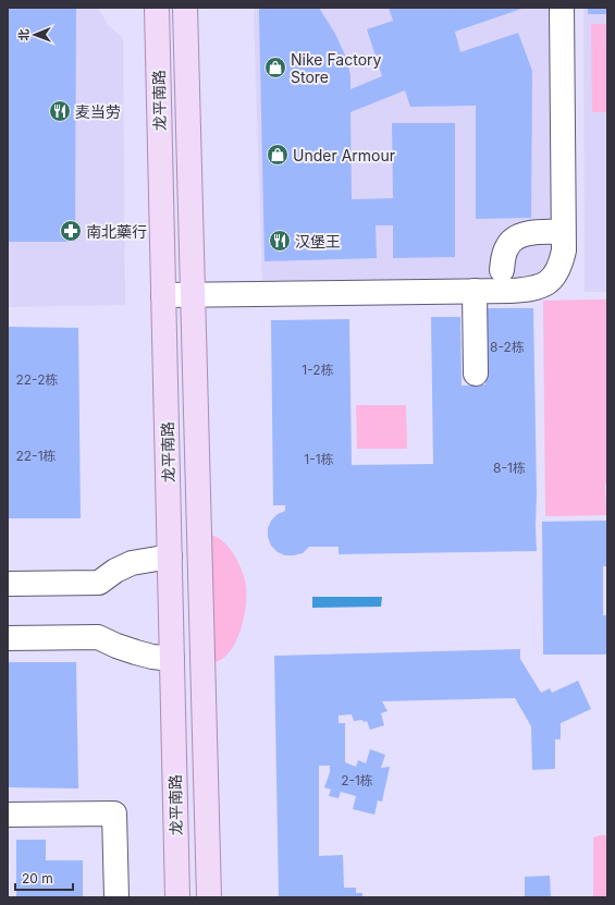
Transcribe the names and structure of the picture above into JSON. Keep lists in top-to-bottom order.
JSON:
{
  "streets": {
    "main road": ["龙平南路"]
  },
  "places": {
    "shop": ["Nike Factory Store", "Under Armour"],
    "restaurant": ["麦当劳", "汉堡王"],
    "pharmacy": ["南北藥行"]
  },
  "house_numbers": [
    "8-2栋",
    "1-2栋",
    "22-2栋",
    "22-1栋",
    "1-1栋",
    "8-1栋",
    "2-1栋"
  ],
  "scale_bar": "20 m",
  "north": "left"
}
